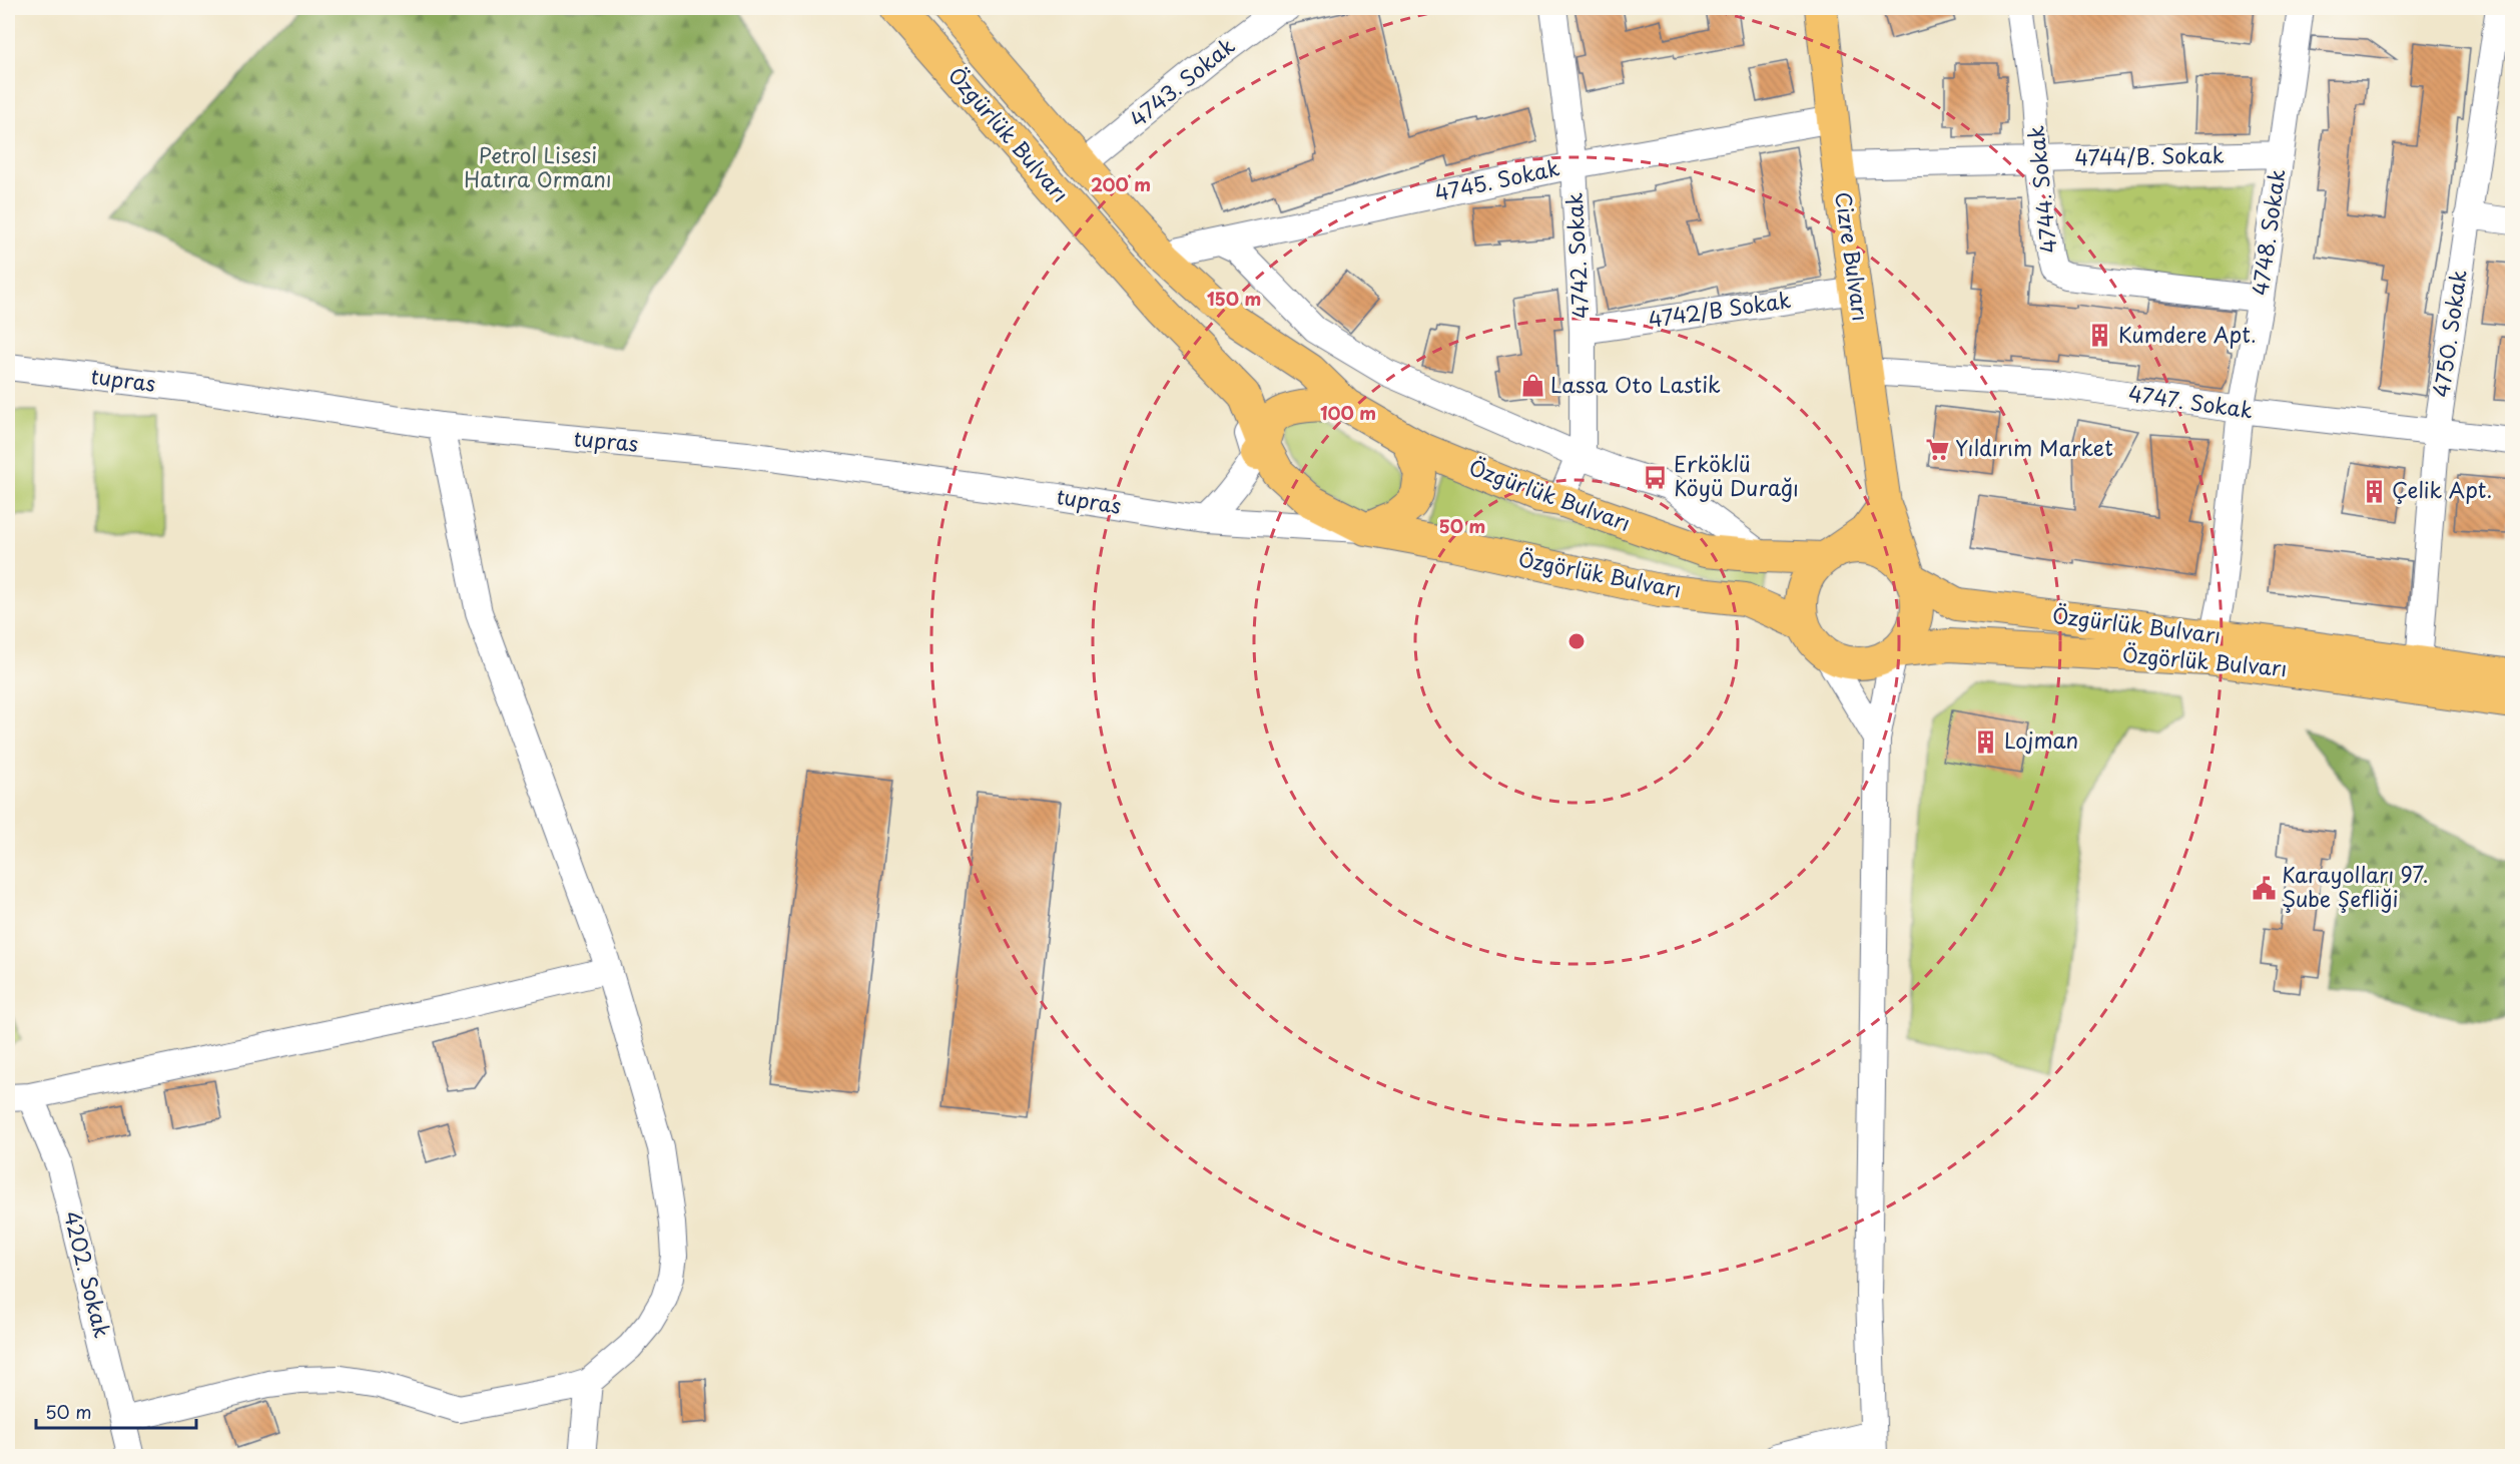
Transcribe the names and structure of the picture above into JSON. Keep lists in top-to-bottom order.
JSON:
{
  "streets": {
    "main road": ["Özgürlük Bulvarı", "Cizre Bulvarı", "Özgörlük Bulvarı"],
    "street": [
      "4743. Sokak",
      "4744/B. Sokak",
      "4745. Sokak",
      "4744. Sokak",
      "4748. Sokak",
      "4742. Sokak",
      "4742/B Sokak",
      "4750. Sokak",
      "tupras",
      "4747. Sokak",
      "4202. Sokak"
    ]
  },
  "crossings": [
    ["4743. Sokak", "Özgürlük Bulvarı"],
    ["Özgürlük Bulvarı", "4745. Sokak"],
    ["Özgürlük Bulvarı", "4748. Sokak"],
    ["Özgürlük Bulvarı", "4742. Sokak"],
    ["Özgürlük Bulvarı", "Cizre Bulvarı"],
    ["Özgürlük Bulvarı", "4750. Sokak"],
    ["Özgürlük Bulvarı", "tupras"],
    ["Özgürlük Bulvarı", "Özgörlük Bulvarı"],
    ["4744/B. Sokak", "4744. Sokak"],
    ["4744/B. Sokak", "4748. Sokak"],
    ["4744/B. Sokak", "Cizre Bulvarı"],
    ["4745. Sokak", "4742. Sokak"],
    ["4745. Sokak", "Cizre Bulvarı"],
    ["4744. Sokak", "4748. Sokak"],
    ["4748. Sokak", "4747. Sokak"],
    ["4742. Sokak", "4742/B Sokak"],
    ["Cizre Bulvarı", "4742/B Sokak"],
    ["Cizre Bulvarı", "4747. Sokak"],
    ["Cizre Bulvarı", "Özgörlük Bulvarı"],
    ["4750. Sokak", "4747. Sokak"],
    ["tupras", "Özgörlük Bulvarı"]
  ],
  "parks": ["Petrol Lisesi Hatıra Ormanı"],
  "places": {
    "building": ["Kumdere Apt.", "Çelik Apt.", "Lojman"],
    "shop": ["Lassa Oto Lastik"],
    "supermarket": ["Yıldırım Market"],
    "bus stop": ["Erköklü Köyü Durağı"],
    "public building": ["Karayolları 97. Şube Şefliği"]
  },
  "scale_bar": "50 m",
  "rings": [
    "200 m",
    "150 m",
    "100 m",
    "50 m"
  ]
}
